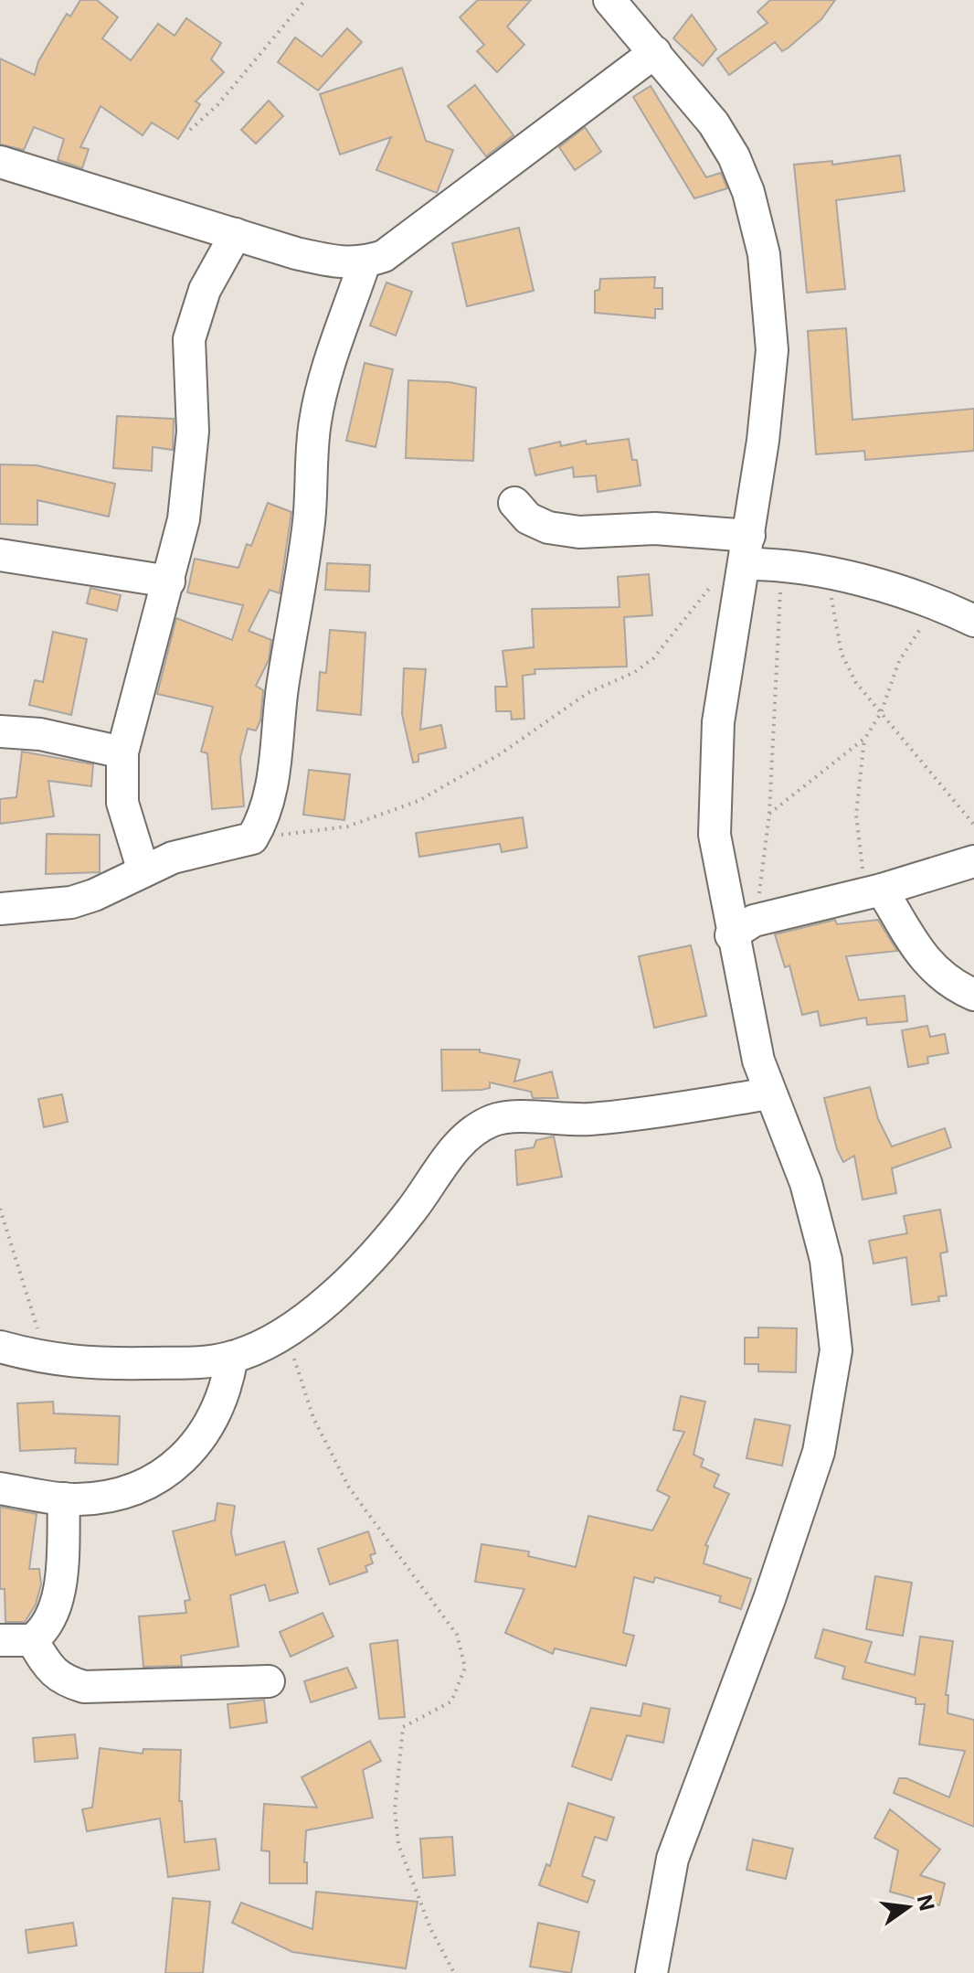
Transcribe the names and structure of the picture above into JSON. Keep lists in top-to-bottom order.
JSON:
{
  "north": "right"
}
